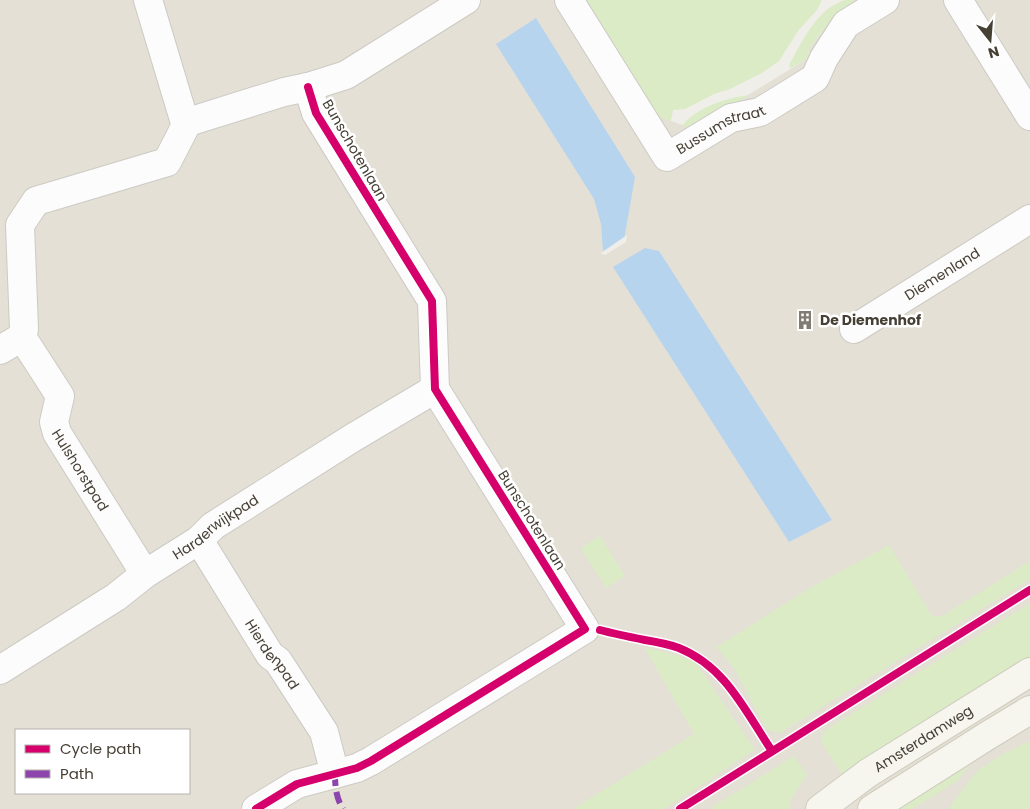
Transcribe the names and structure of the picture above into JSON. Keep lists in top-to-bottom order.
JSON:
{
  "streets": {
    "main road": ["Amsterdamweg"],
    "street": [
      "Bussumstraat",
      "Bunschotenlaan",
      "Diemenland",
      "Hulshorstpad",
      "Harderwijkpad",
      "Hierdenpad"
    ]
  },
  "crossings": [
    ["Bunschotenlaan", "Harderwijkpad"],
    ["Bunschotenlaan", "Hierdenpad"],
    ["Hulshorstpad", "Harderwijkpad"],
    ["Harderwijkpad", "Hierdenpad"]
  ],
  "places": {
    "building": ["De Diemenhof"]
  },
  "legend": ["Cycle path", "Path"],
  "north": "bottom"
}
